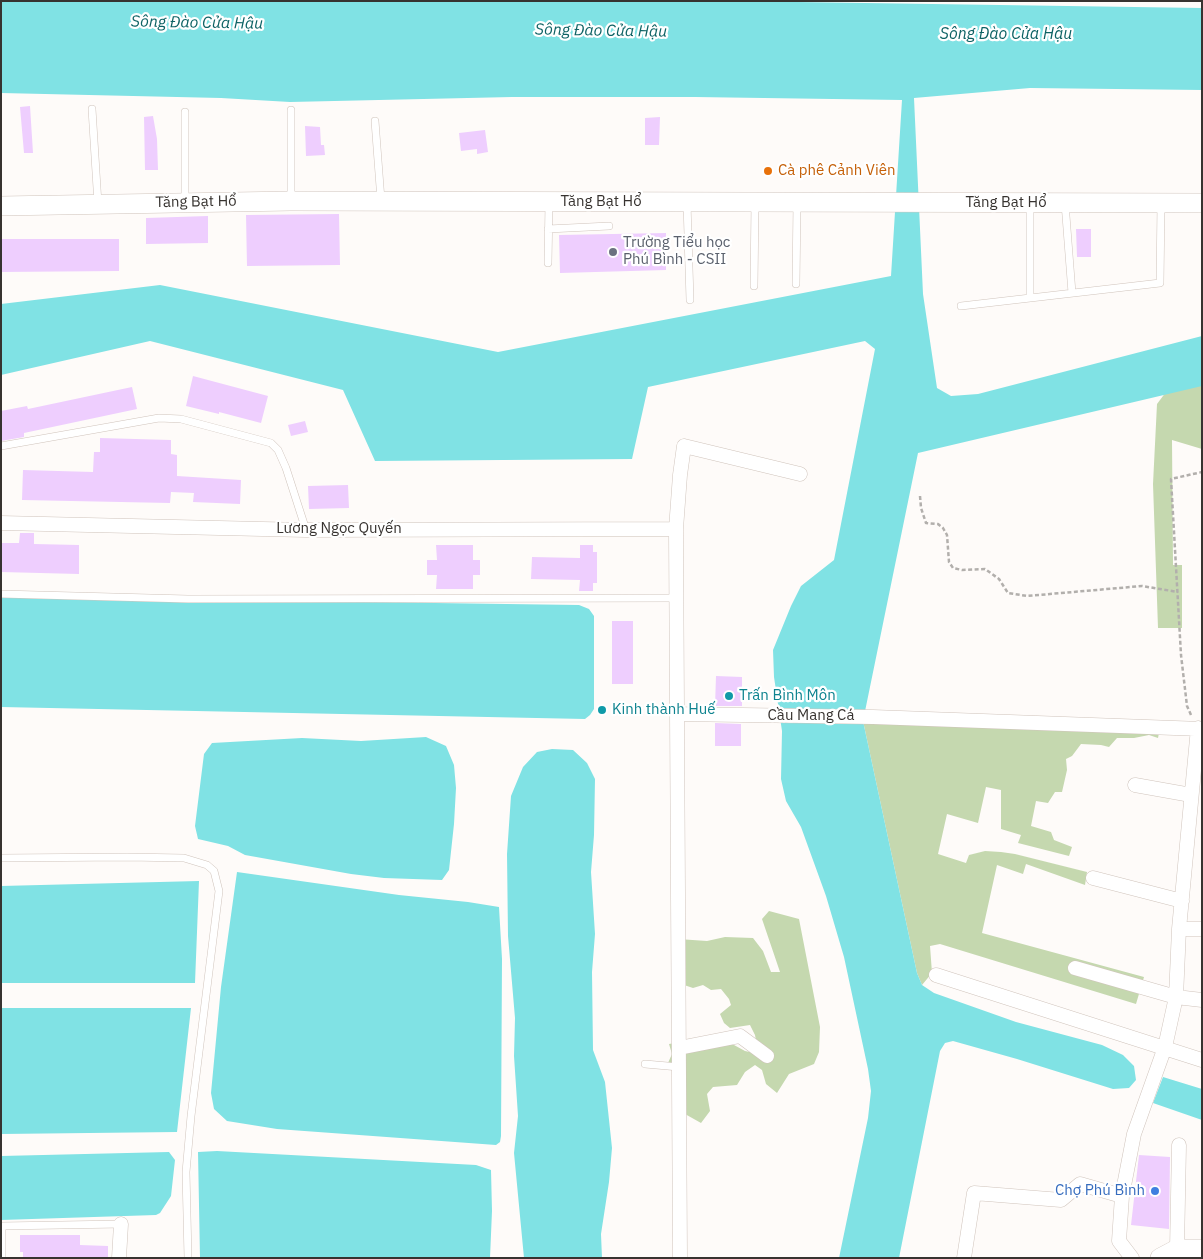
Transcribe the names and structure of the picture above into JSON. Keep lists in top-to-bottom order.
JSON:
{
  "streets": {
    "main road": ["Tăng Bạt Hổ"],
    "street": ["Lương Ngọc Quyến", "Cầu Mang Cá"]
  },
  "water": ["Sông Đào Cửa Hậu"],
  "places": [
    "Cà phê Cảnh Viên",
    "Trường Tiểu học Phú Bình - CSII",
    "Trấn Bình Môn",
    "Kinh thành Huế",
    "Chợ Phú Bình"
  ]
}
